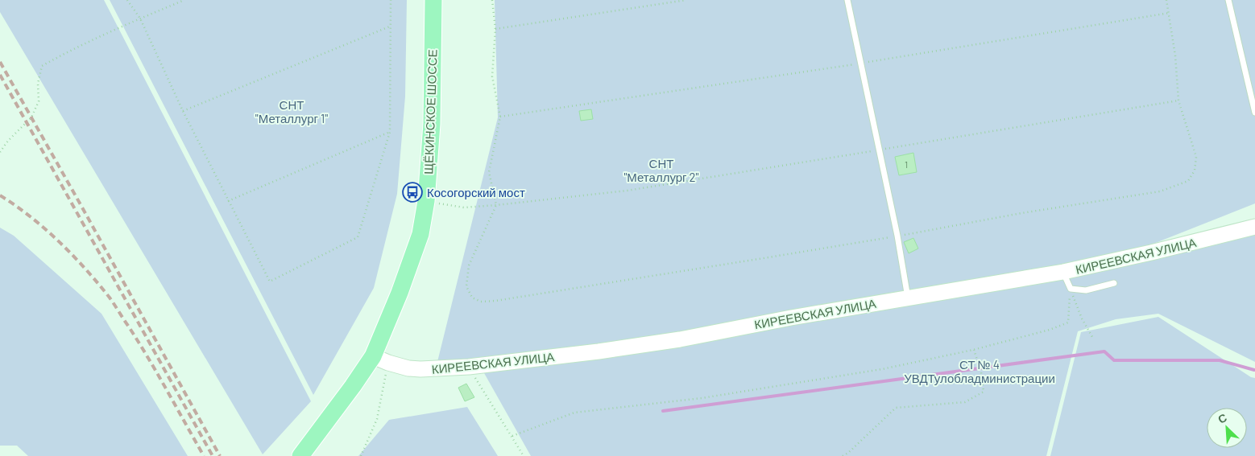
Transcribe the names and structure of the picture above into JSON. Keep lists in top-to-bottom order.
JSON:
{
  "streets": {
    "main road": ["ЩЁКИНСКОЕ ШОССЕ"],
    "street": ["КИРЕЕВСКАЯ УЛИЦА"]
  },
  "crossings": [
    ["ЩЁКИНСКОЕ ШОССЕ", "КИРЕЕВСКАЯ УЛИЦА"]
  ],
  "parks": ["СНТ \"Металлург 1\"", "СНТ \"Металлург 2\"", "СТ № 4 УВДТулобладминистрации"],
  "places": {
    "bus stop": ["Косогорский мост"]
  },
  "house_numbers": ["1"],
  "north": "top left"
}
